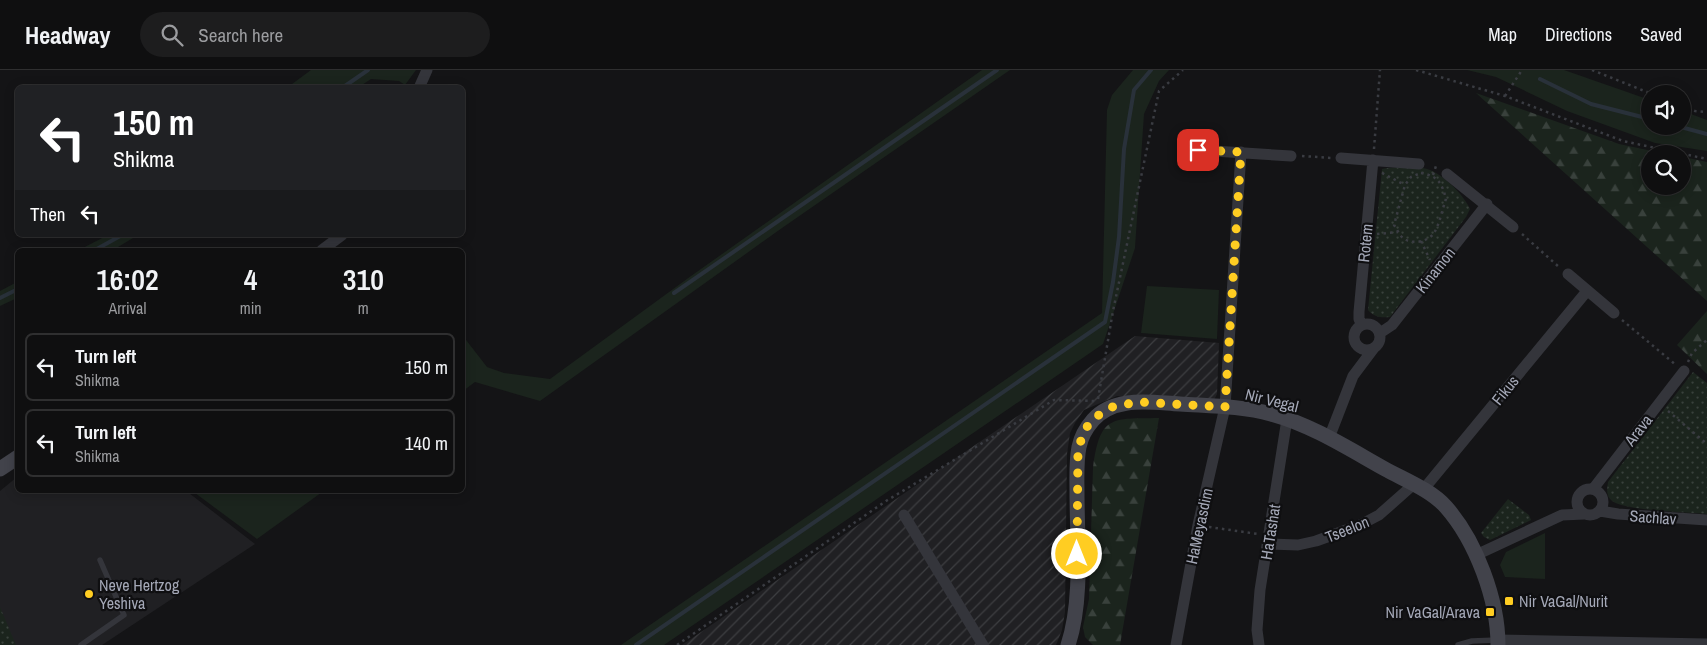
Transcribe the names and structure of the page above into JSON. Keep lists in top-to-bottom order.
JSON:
{
  "streets": {
    "street": [
      "Rotem",
      "Kinamon",
      "Fikus",
      "Nir Vegal",
      "Arava",
      "Sachlav",
      "HaMeyasdim",
      "Tseelon",
      "HaTashat"
    ]
  },
  "crossings": [
    ["Rotem", "Kinamon"],
    ["Fikus", "Nir Vegal"],
    ["Fikus", "Tseelon"],
    ["Nir Vegal", "HaMeyasdim"],
    ["Nir Vegal", "Tseelon"],
    ["Nir Vegal", "HaTashat"],
    ["Arava", "Sachlav"],
    ["Tseelon", "HaTashat"]
  ],
  "places": {
    "other": ["Neve Hertzog Yeshiva"],
    "transit": ["Nir VaGal/Nurit", "Nir VaGal/Arava"]
  },
  "page": {
    "header": "Headway",
    "search": "Search here",
    "nav": ["Map", "Directions", "Saved"],
    "turn": ["150 m", "Shikma"],
    "then": "Then",
    "eta": [
      "16:02",
      "Arrival",
      "4",
      "min",
      "310",
      "m"
    ],
    "list": [
      {
        "name": "Turn left",
        "note": "Shikma",
        "value": "150 m"
      },
      {
        "name": "Turn left",
        "note": "Shikma",
        "value": "140 m"
      }
    ]
  }
}
